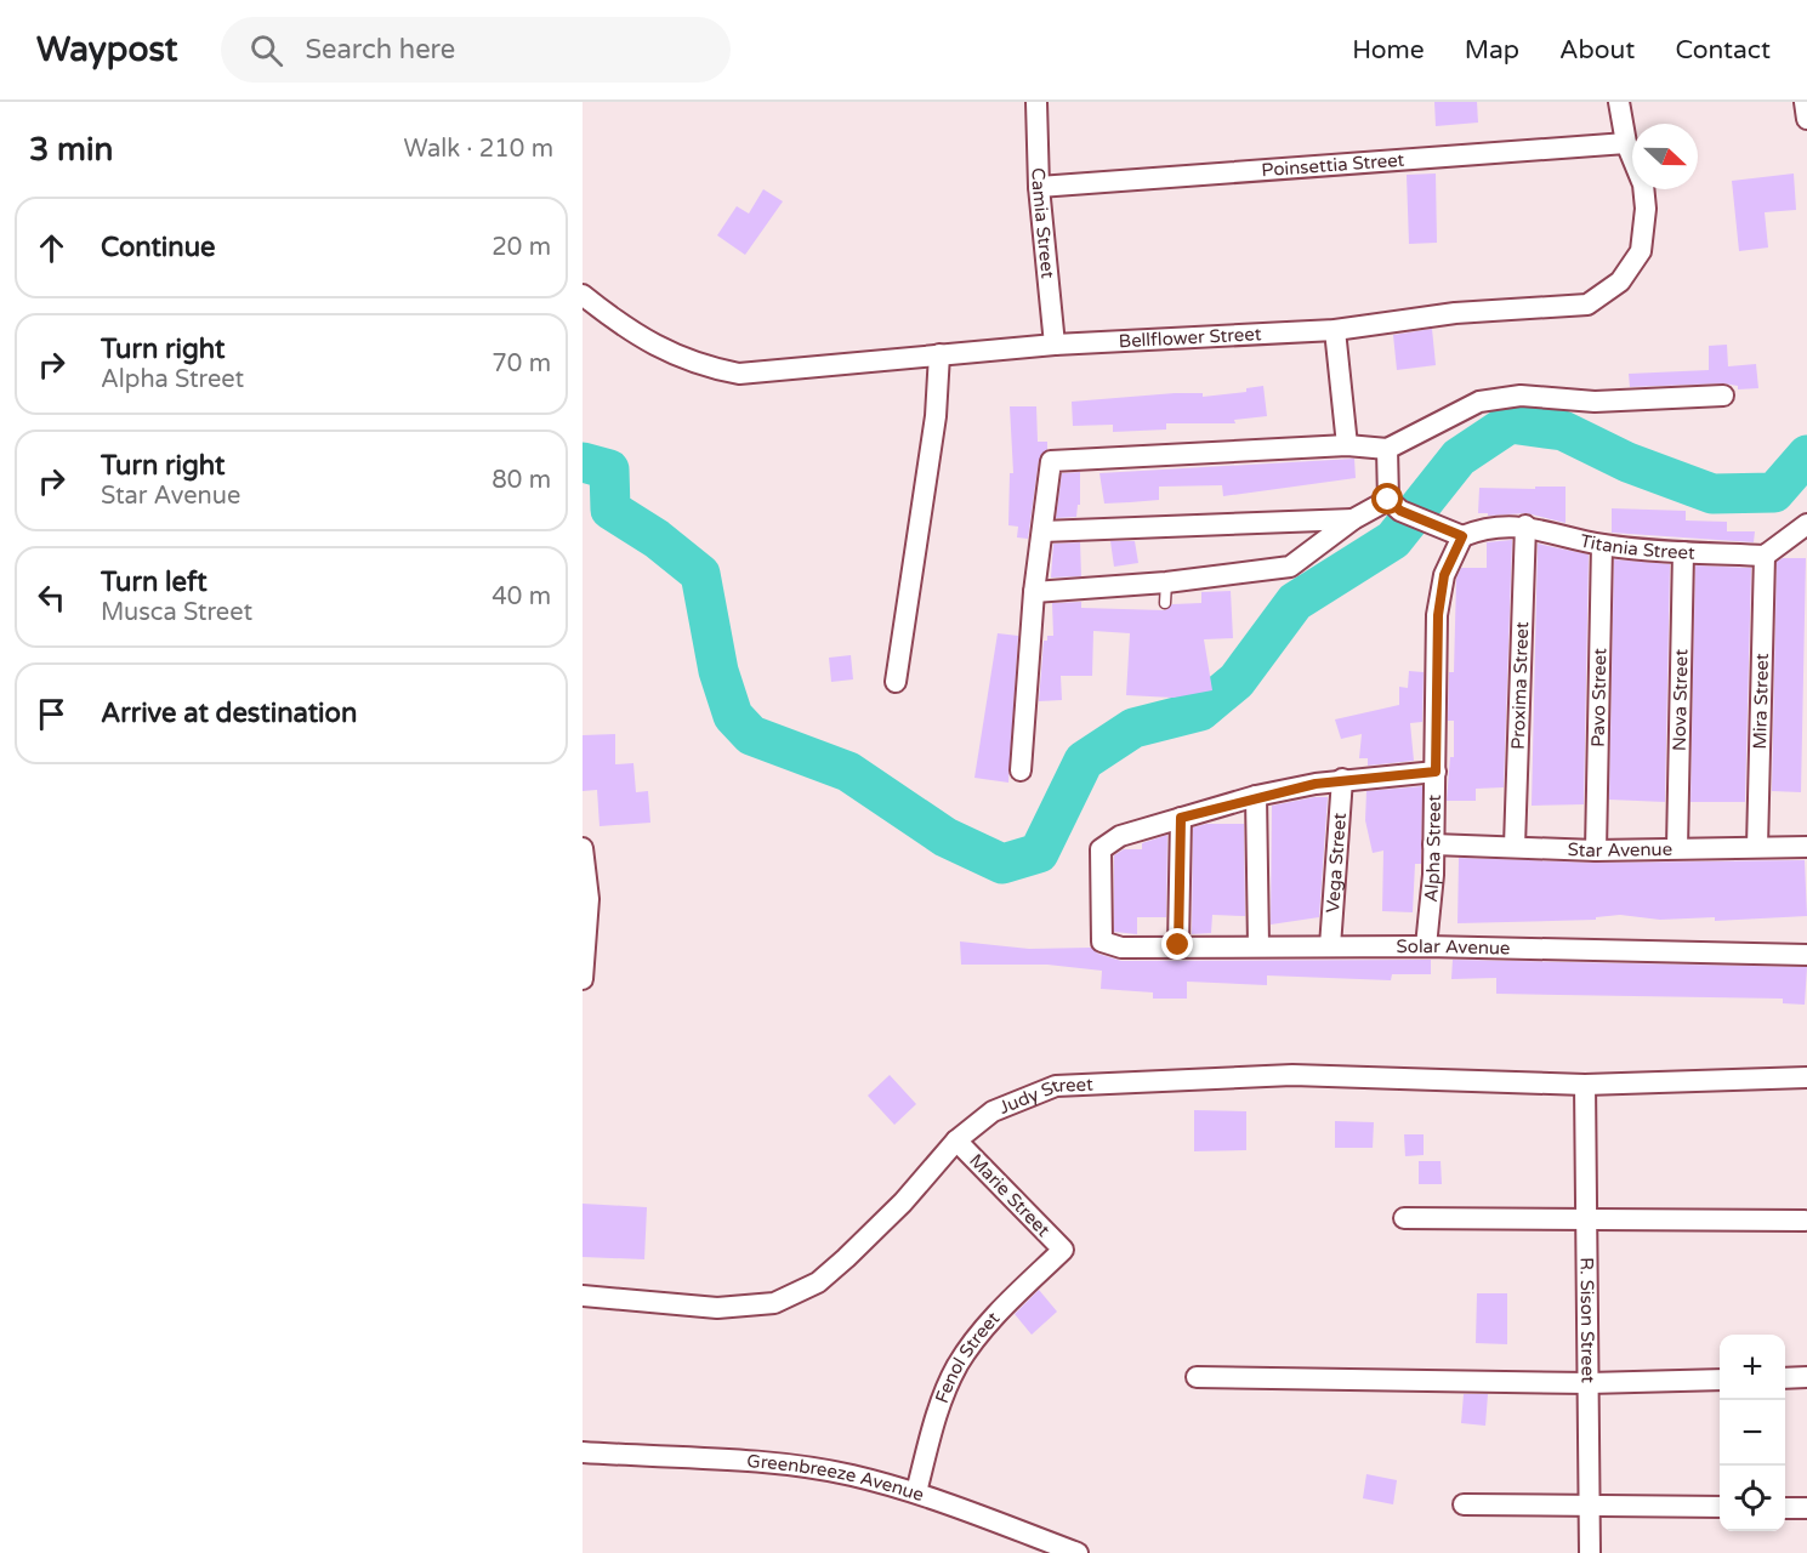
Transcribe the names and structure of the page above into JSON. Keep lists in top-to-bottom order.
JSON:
{
  "streets": {
    "street": [
      "Poinsettia Street",
      "Camia Street",
      "Bellflower Street",
      "Titania Street",
      "Proxima Street",
      "Pavo Street",
      "Nova Street",
      "Mira Street",
      "Alpha Street",
      "Star Avenue",
      "Vega Street",
      "Solar Avenue",
      "Judy Street",
      "Marie Street",
      "R. Sison Street",
      "Fenol Street",
      "Greenbreeze Avenue"
    ]
  },
  "crossings": [
    ["Poinsettia Street", "Camia Street"],
    ["Poinsettia Street", "Bellflower Street"],
    ["Camia Street", "Bellflower Street"],
    ["Titania Street", "Proxima Street"],
    ["Titania Street", "Pavo Street"],
    ["Titania Street", "Nova Street"],
    ["Titania Street", "Mira Street"],
    ["Titania Street", "Alpha Street"],
    ["Proxima Street", "Star Avenue"],
    ["Pavo Street", "Star Avenue"],
    ["Nova Street", "Star Avenue"],
    ["Mira Street", "Star Avenue"],
    ["Alpha Street", "Star Avenue"],
    ["Alpha Street", "Solar Avenue"],
    ["Vega Street", "Solar Avenue"],
    ["Judy Street", "Marie Street"],
    ["Judy Street", "R. Sison Street"],
    ["Marie Street", "Fenol Street"],
    ["Fenol Street", "Greenbreeze Avenue"]
  ],
  "north": "right",
  "page": {
    "header": "Waypost",
    "search": "Search here",
    "nav": [
      "Home",
      "Map",
      "About",
      "Contact"
    ],
    "heading": ["3 min", "Walk · 210 m"],
    "list": [
      ["Continue", "20 m"],
      ["Turn right", "Alpha Street", "70 m"],
      ["Turn right", "Star Avenue", "80 m"],
      ["Turn left", "Musca Street", "40 m"],
      "Arrive at destination"
    ],
    "map_buttons": ["+", "−"]
  }
}
